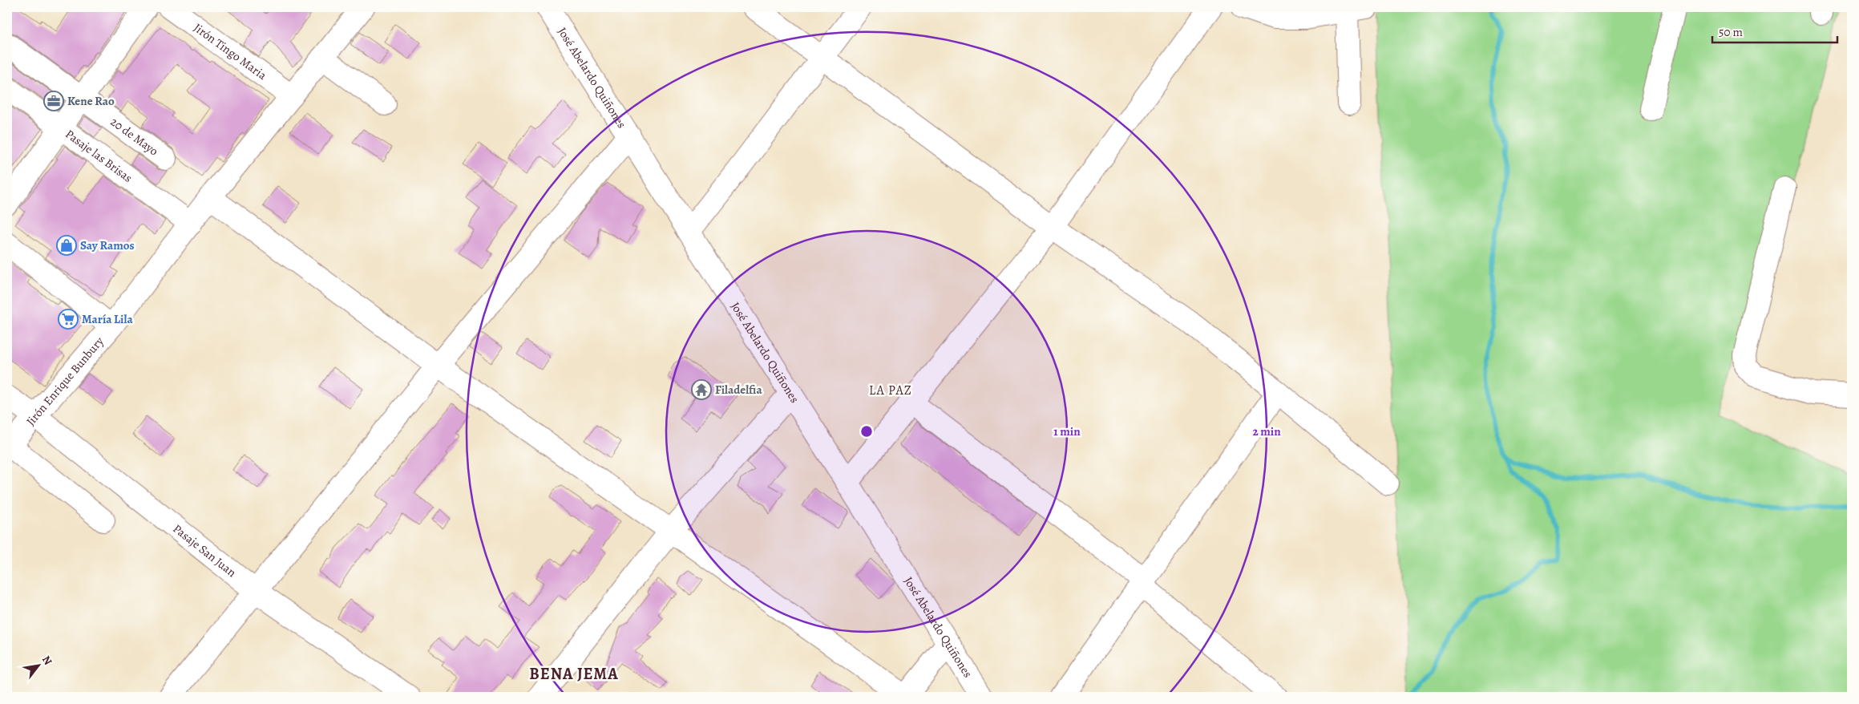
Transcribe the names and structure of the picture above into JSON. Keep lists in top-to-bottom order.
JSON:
{
  "streets": {
    "street": [
      "Jirón Tingo Maria",
      "José Abelardo Quiñones",
      "20 de Mayo",
      "Pasaje las Brisas",
      "Jirón Enrique Bunbury",
      "Pasaje San Juan"
    ]
  },
  "crossings": [
    ["Jirón Tingo Maria", "Jirón Enrique Bunbury"],
    ["Pasaje las Brisas", "Jirón Enrique Bunbury"],
    ["Jirón Enrique Bunbury", "Pasaje San Juan"]
  ],
  "districts": ["LA PAZ", "BENA JEMA"],
  "places": {
    "office": ["Kene Rao"],
    "shop": ["Say Ramos"],
    "supermarket": ["María Lila"],
    "temple": ["Filadelfia"]
  },
  "scale_bar": "50 m",
  "north": "top right",
  "rings": ["1 min", "2 min"]
}
